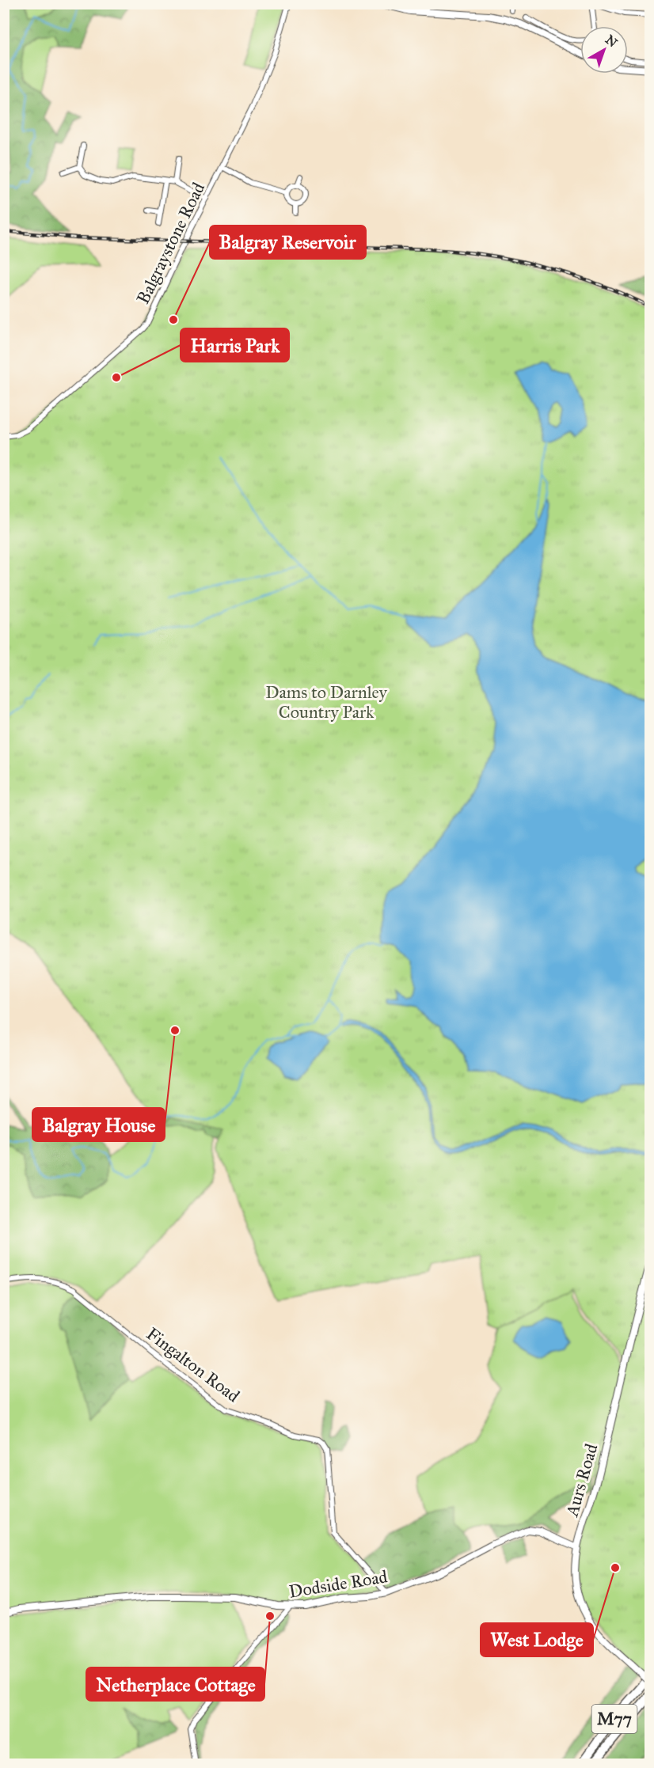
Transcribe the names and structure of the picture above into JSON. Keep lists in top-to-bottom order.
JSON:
{
  "streets": {
    "highway": ["M77"],
    "main road": ["Aurs Road", "Dodside Road"],
    "street": ["Balgraystone Road", "Fingalton Road"]
  },
  "crossings": [
    ["Fingalton Road", "Dodside Road"],
    ["Aurs Road", "Dodside Road"]
  ],
  "parks": ["Dams to Darnley Country Park"],
  "places": [
    "Balgray Reservoir",
    "Harris Park",
    "Balgray House",
    "West Lodge",
    "Netherplace Cottage"
  ],
  "north": "top right"
}
